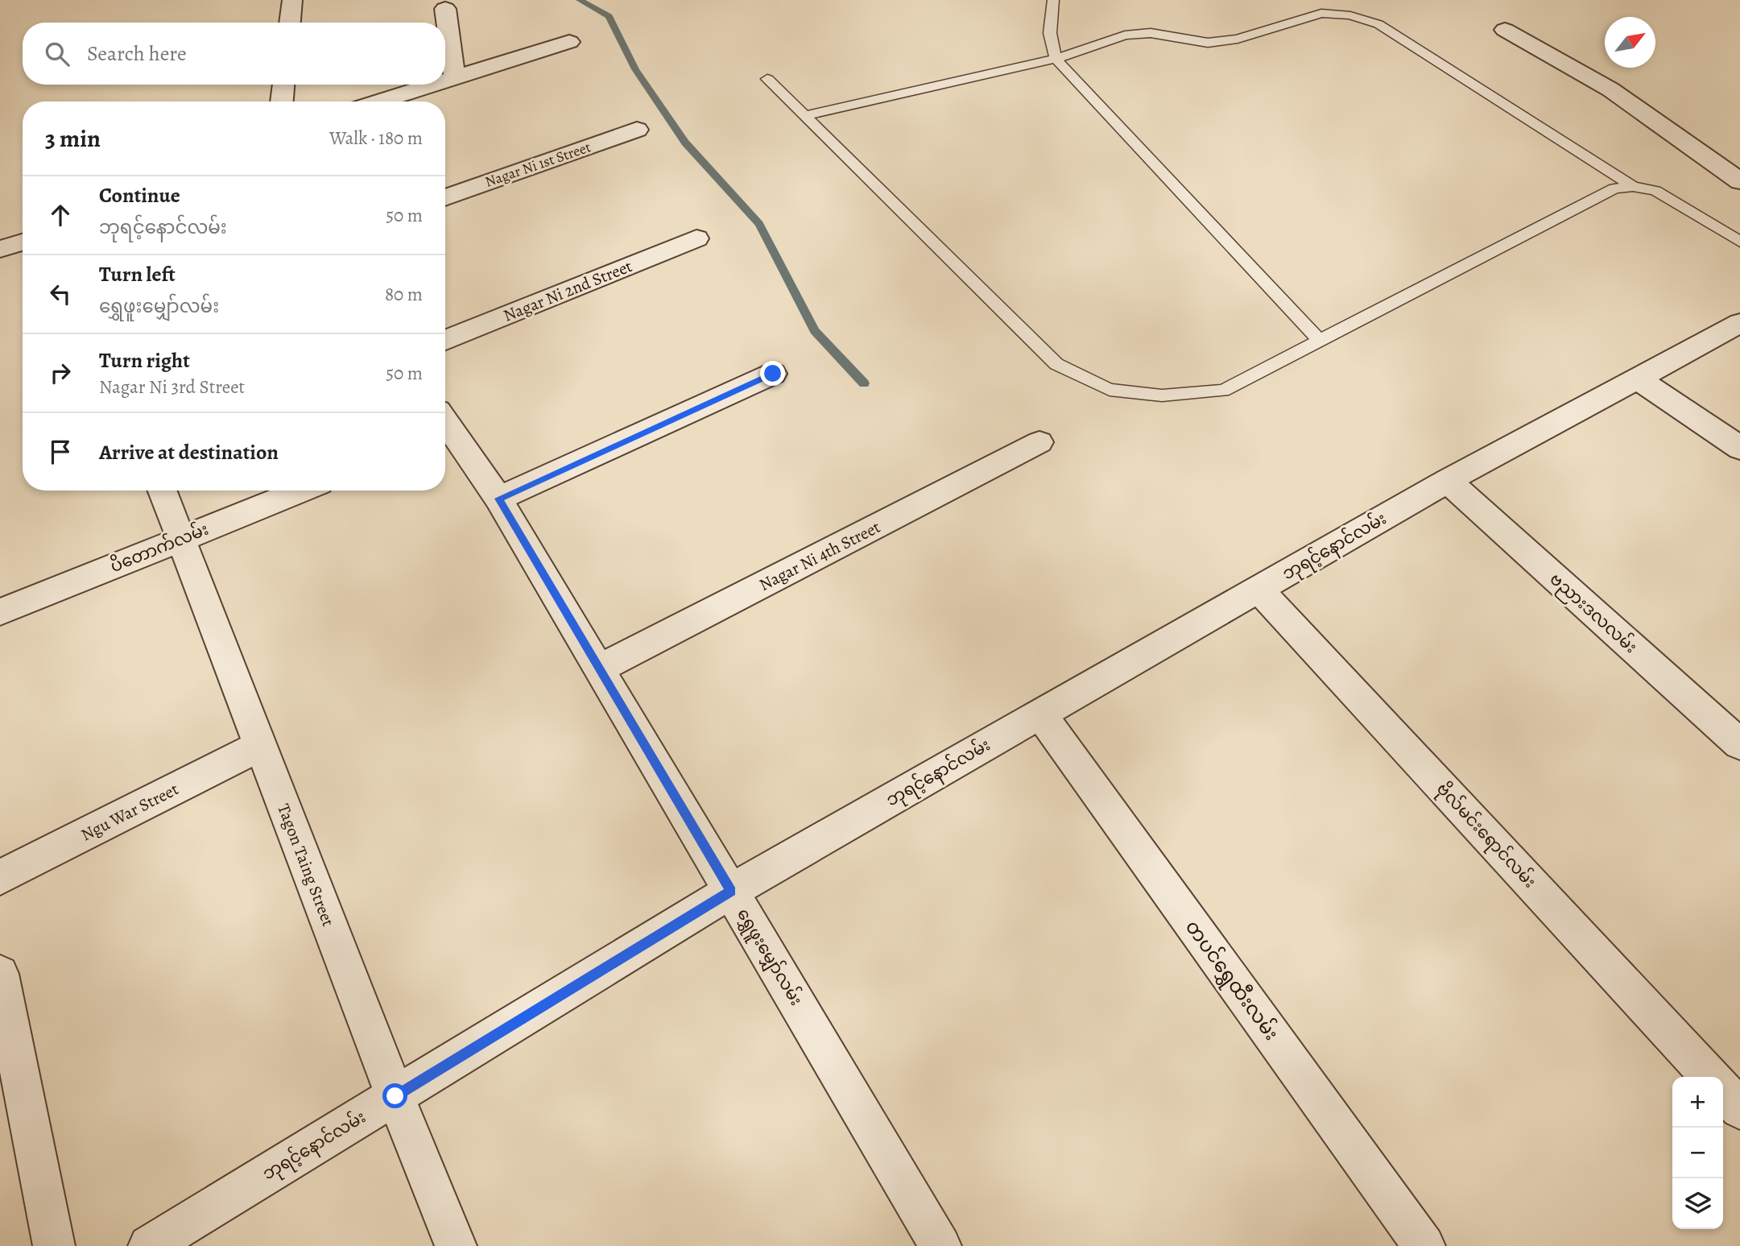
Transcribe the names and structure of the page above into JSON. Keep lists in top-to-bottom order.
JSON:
{
  "streets": {
    "street": [
      "Nagar Ni 1st Street",
      "Nagar Ni 2nd Street",
      "ဘုရင့်နောင်လမ်း",
      "ပိတောက်လမ်း",
      "Nagar Ni 4th Street",
      "ဗညားဒလလမ်း",
      "Ngu War Street",
      "ဗိုလ်မင်းရောင်လမ်း",
      "Tagon Taing Street",
      "ရွှေဖူးမျှော်လမ်း",
      "တပင်ရွှေထီးလမ်း"
    ]
  },
  "crossings": [
    ["ဘုရင့်နောင်လမ်း", "ဗညားဒလလမ်း"],
    ["ဘုရင့်နောင်လမ်း", "ဗိုလ်မင်းရောင်လမ်း"],
    ["ဘုရင့်နောင်လမ်း", "Tagon Taing Street"],
    ["ဘုရင့်နောင်လမ်း", "ရွှေဖူးမျှော်လမ်း"],
    ["ဘုရင့်နောင်လမ်း", "တပင်ရွှေထီးလမ်း"],
    ["ပိတောက်လမ်း", "Tagon Taing Street"],
    ["Nagar Ni 4th Street", "ရွှေဖူးမျှော်လမ်း"],
    ["Ngu War Street", "Tagon Taing Street"]
  ],
  "north": "top right",
  "page": {
    "search": "Search here",
    "heading": ["3 min", "Walk · 180 m"],
    "list": [
      ["Continue", "ဘုရင့်နောင်လမ်း", "50 m"],
      ["Turn left", "ရွှေဖူးမျှော်လမ်း", "80 m"],
      ["Turn right", "Nagar Ni 3rd Street", "50 m"],
      "Arrive at destination"
    ],
    "map_buttons": ["+", "−"]
  }
}
